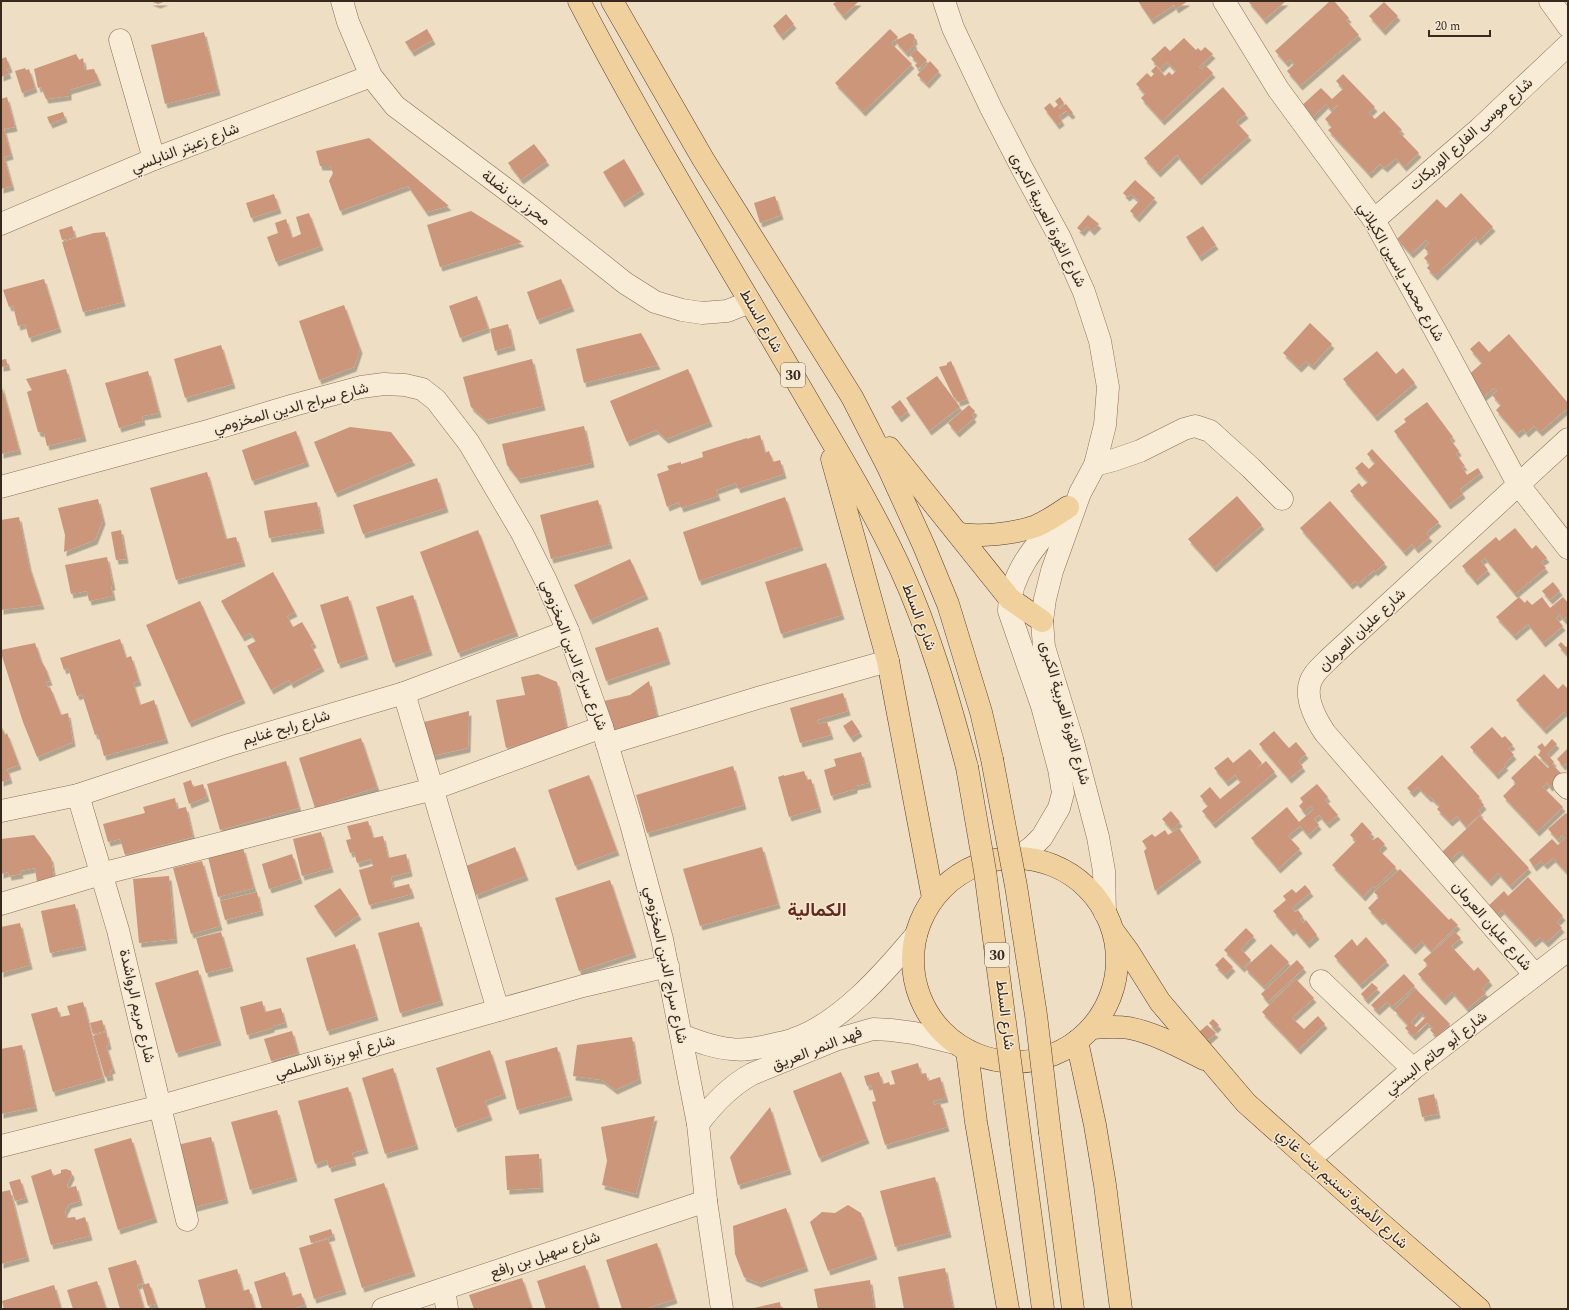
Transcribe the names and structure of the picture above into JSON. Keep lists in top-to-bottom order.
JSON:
{
  "streets": {
    "main road": ["شارع السلط", "30", "شارع الأميرة تسنيم بنت غازي"],
    "street": [
      "شارع موسى الفارع الوريكات",
      "شارع زعيتر النابلسي",
      "محرز بن نضلة",
      "شارع الثورة العربية الكبرى",
      "شارع محمد ياسين الكيلاني",
      "شارع سراج الدين المخزومي",
      "شارع عليان العرمان",
      "شارع رابح غنايم",
      "شارع مريم الرواشدة",
      "فهد النمر العريق",
      "شارع أبو حاتم البستي",
      "شارع أبو برزة الأسلمي",
      "شارع سهيل بن رافع"
    ]
  },
  "crossings": [
    ["شارع موسى الفارع الوريكات", "شارع محمد ياسين الكيلاني"],
    ["شارع زعيتر النابلسي", "محرز بن نضلة"],
    ["محرز بن نضلة", "شارع السلط"],
    ["شارع الثورة العربية الكبرى", "شارع الأميرة تسنيم بنت غازي"],
    ["شارع محمد ياسين الكيلاني", "شارع عليان العرمان"],
    ["شارع سراج الدين المخزومي", "شارع رابح غنايم"],
    ["شارع سراج الدين المخزومي", "فهد النمر العريق"],
    ["شارع سراج الدين المخزومي", "شارع أبو برزة الأسلمي"],
    ["شارع سراج الدين المخزومي", "شارع سهيل بن رافع"],
    ["شارع عليان العرمان", "شارع أبو حاتم البستي"],
    ["شارع رابح غنايم", "شارع مريم الرواشدة"],
    ["شارع مريم الرواشدة", "شارع أبو برزة الأسلمي"],
    ["فهد النمر العريق", "شارع الأميرة تسنيم بنت غازي"],
    ["شارع أبو حاتم البستي", "شارع الأميرة تسنيم بنت غازي"]
  ],
  "districts": ["الكمالية"],
  "scale_bar": "20 m"
}
